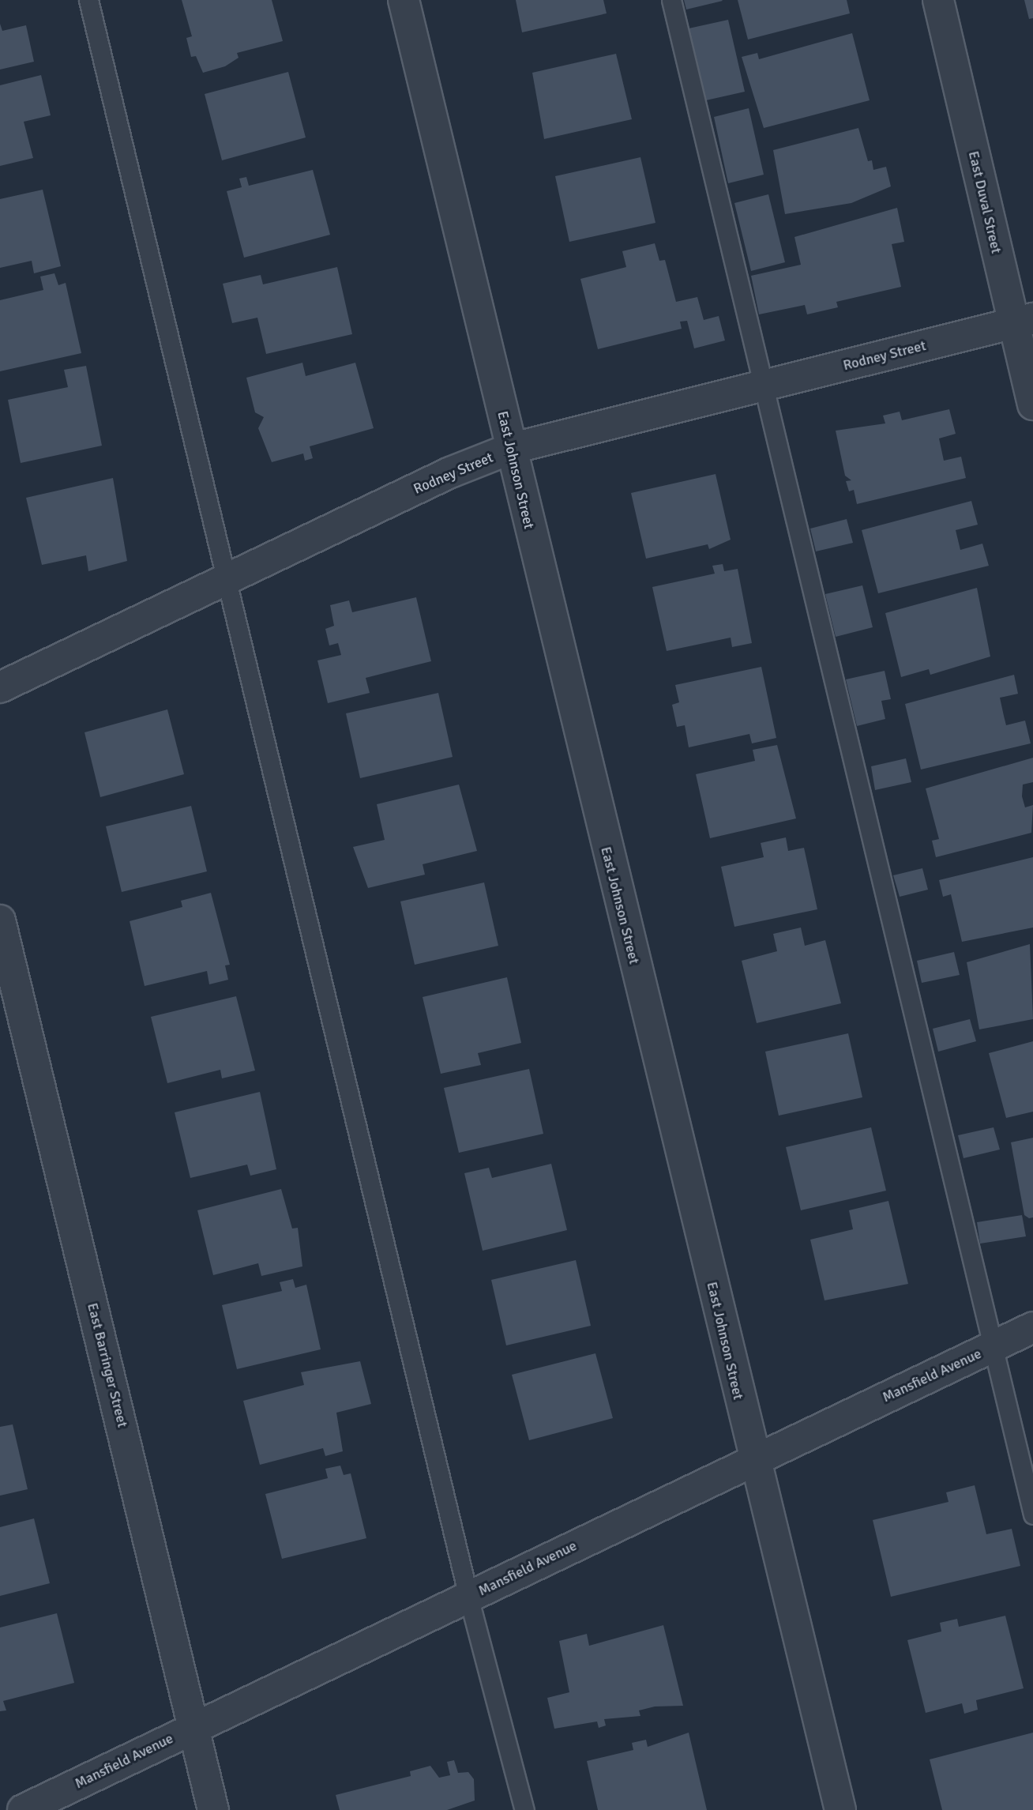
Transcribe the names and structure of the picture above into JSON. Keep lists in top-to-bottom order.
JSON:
{
  "streets": {
    "street": [
      "East Duval Street",
      "Rodney Street",
      "East Johnson Street",
      "East Barringer Street",
      "Mansfield Avenue"
    ]
  },
  "crossings": [
    ["East Duval Street", "Rodney Street"],
    ["Rodney Street", "East Johnson Street"],
    ["East Johnson Street", "Mansfield Avenue"],
    ["East Barringer Street", "Mansfield Avenue"]
  ]
}
